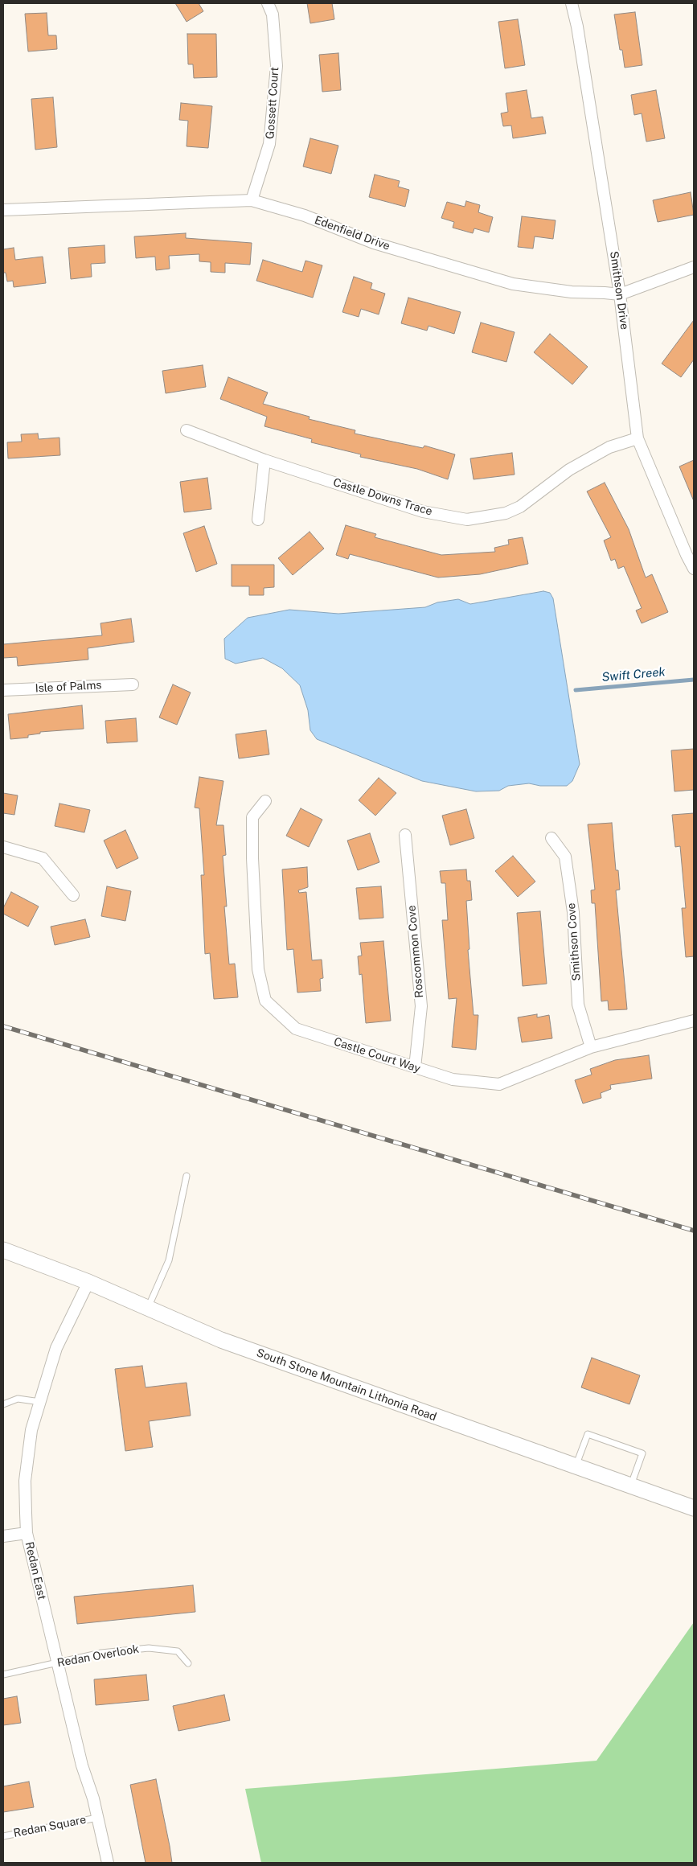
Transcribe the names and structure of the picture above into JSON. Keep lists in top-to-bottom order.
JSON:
{
  "streets": {
    "main road": ["South Stone Mountain Lithonia Road"],
    "street": [
      "Gossett Court",
      "Edenfield Drive",
      "Smithson Drive",
      "Castle Downs Trace",
      "Isle of Palms",
      "Smithson Cove",
      "Roscommon Cove",
      "Castle Court Way",
      "Redan East"
    ],
    "lane": ["Redan Overlook", "Redan Square"]
  },
  "crossings": [
    ["Gossett Court", "Edenfield Drive"],
    ["Edenfield Drive", "Smithson Drive"],
    ["Smithson Drive", "Castle Downs Trace"],
    ["Smithson Cove", "Castle Court Way"],
    ["Roscommon Cove", "Castle Court Way"],
    ["South Stone Mountain Lithonia Road", "Redan East"],
    ["Redan East", "Redan Overlook"],
    ["Redan East", "Redan Square"]
  ],
  "water": ["Swift Creek"]
}
